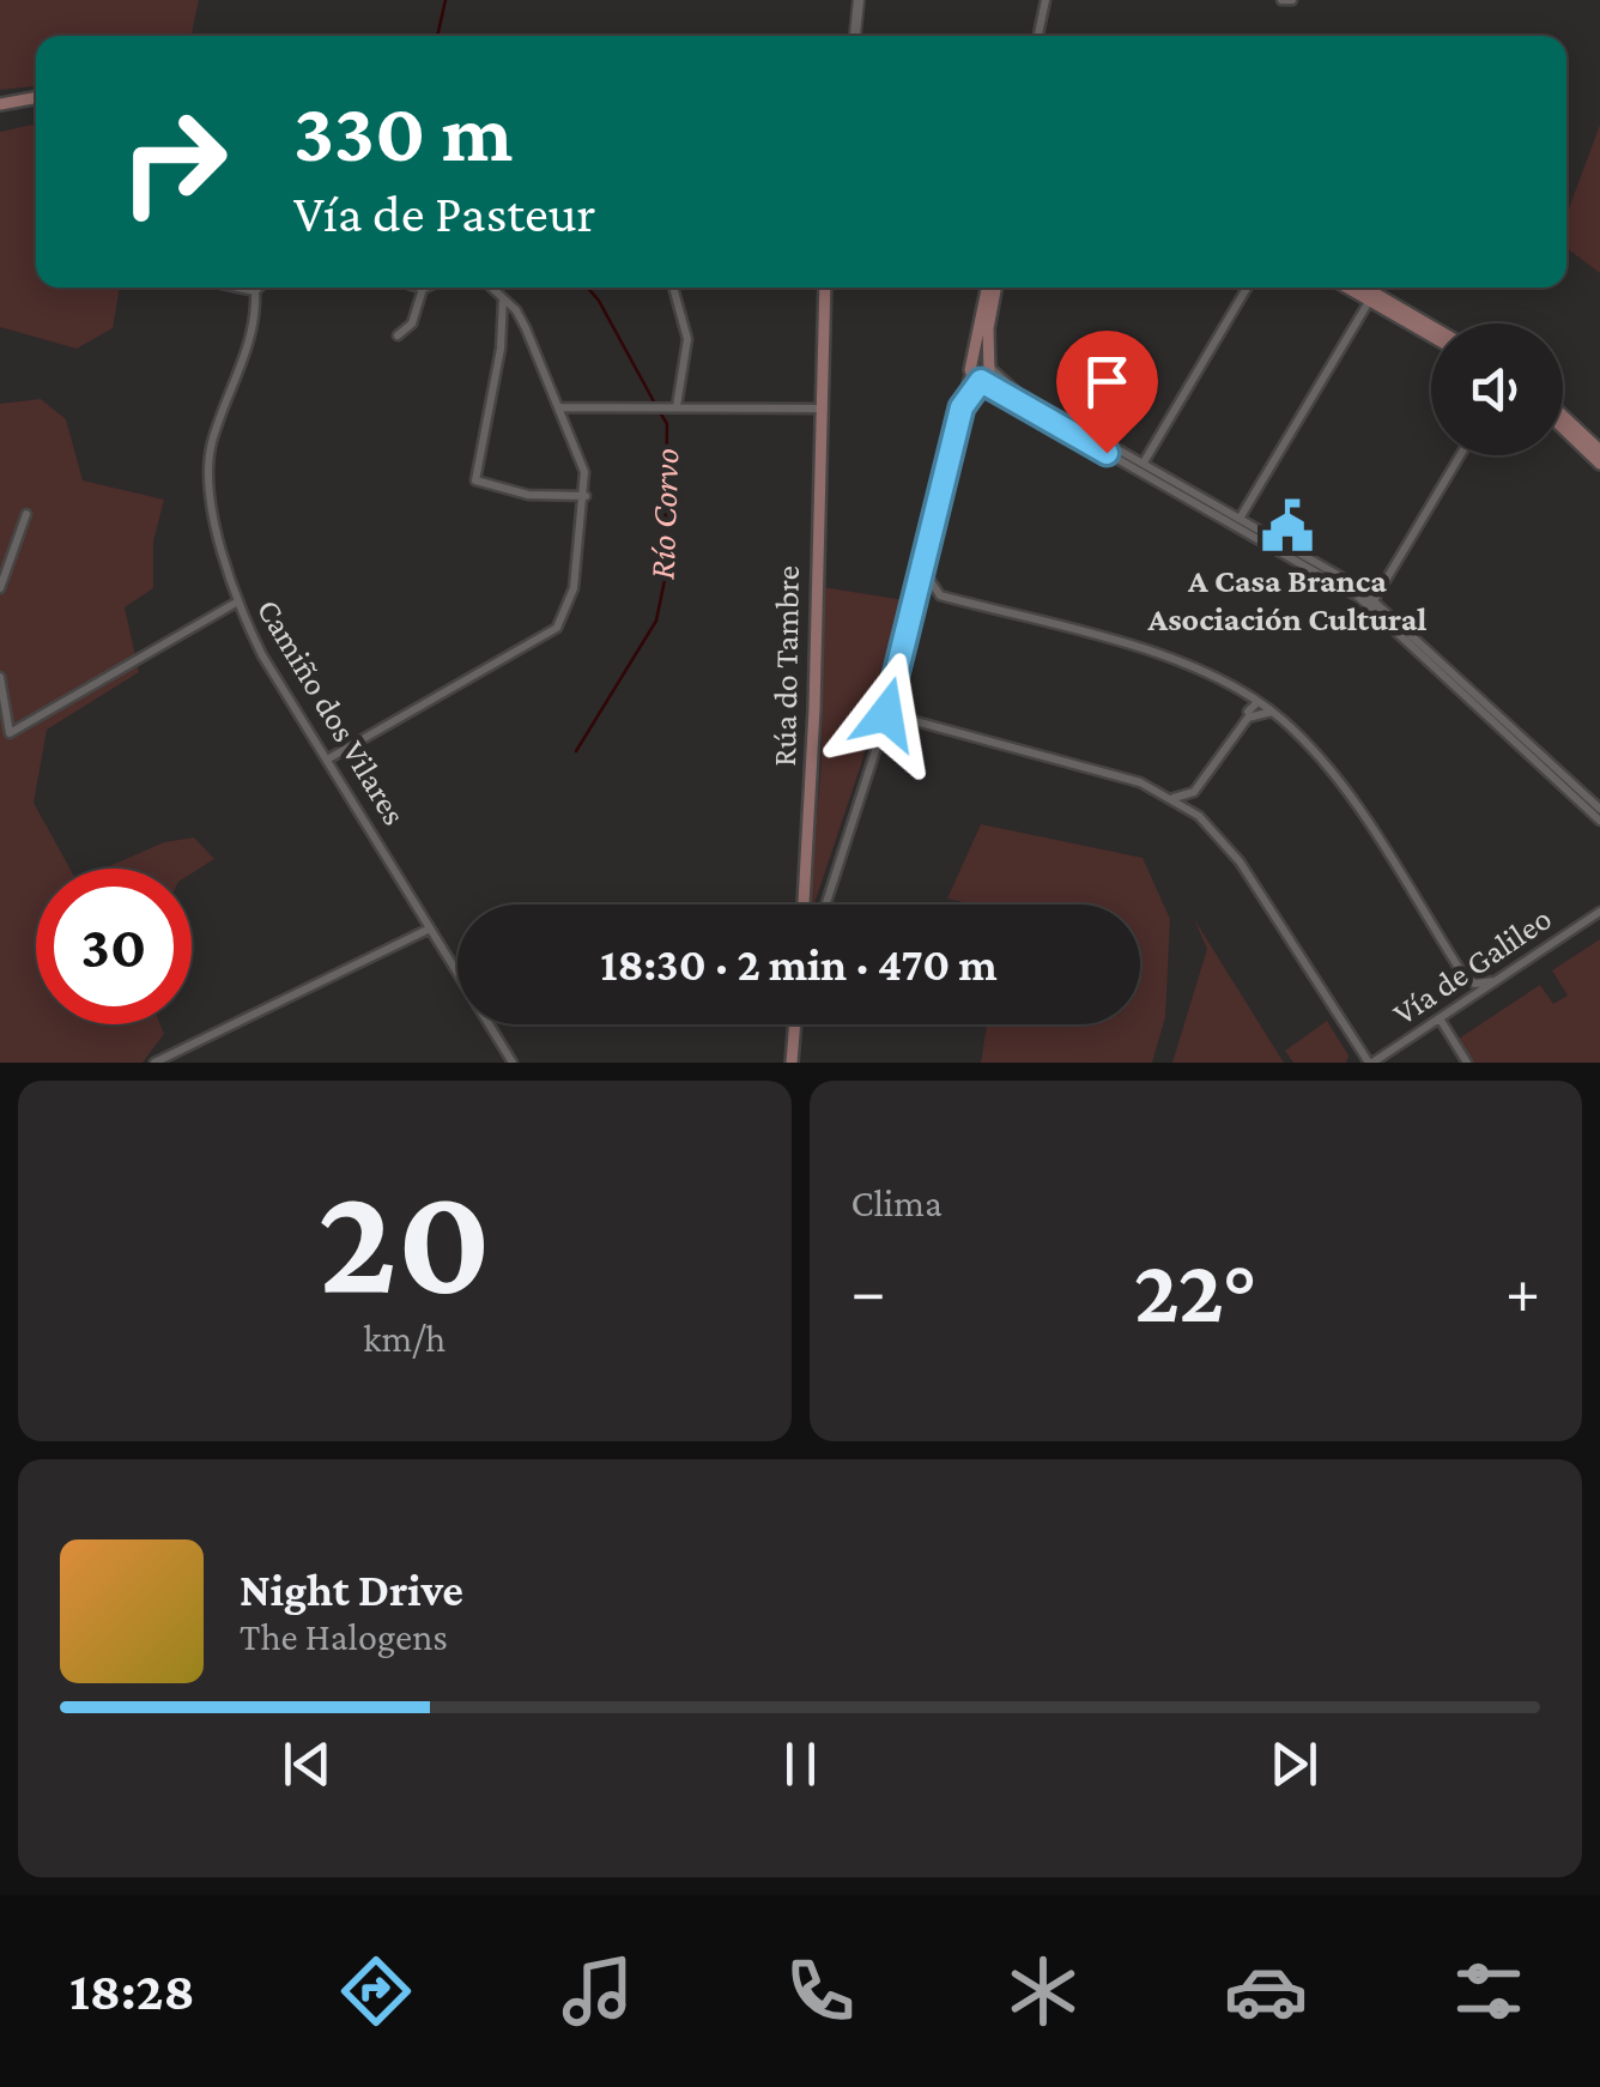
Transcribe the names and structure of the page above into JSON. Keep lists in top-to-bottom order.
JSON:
{
  "streets": {
    "main road": ["Rúa do Tambre"],
    "street": ["Camiño dos Vilares", "Vía de Galileo"]
  },
  "water": ["Río Corvo"],
  "places": {
    "public building": ["A Casa Branca Asociación Cultural"]
  },
  "page": {
    "turn": ["330 m", "Vía de Pasteur"],
    "limit": "30",
    "trip": "18:30 · 2 min · 470 m",
    "tile": [
      ["20", "km/h"],
      "Clima"
    ],
    "heat": ["−", "22°", "+"],
    "song": ["Night Drive", "The Halogens"],
    "tabs": "18:28"
  }
}
